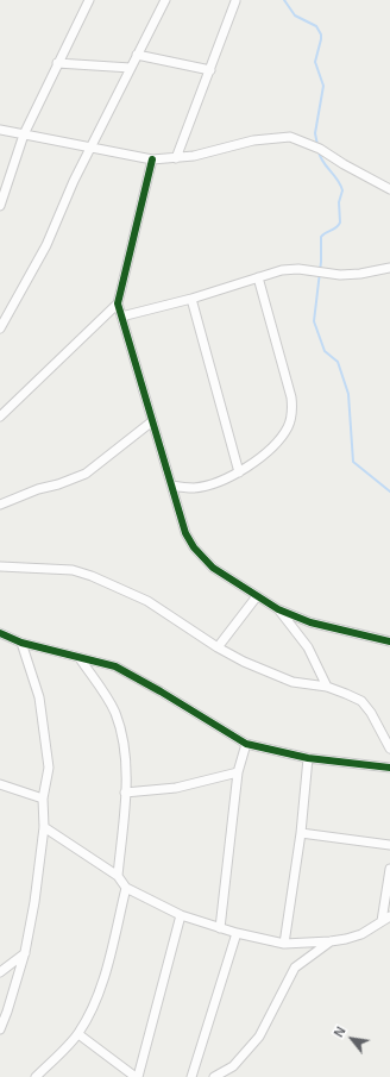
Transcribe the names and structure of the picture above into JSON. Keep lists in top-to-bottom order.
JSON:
{
  "north": "top left"
}
